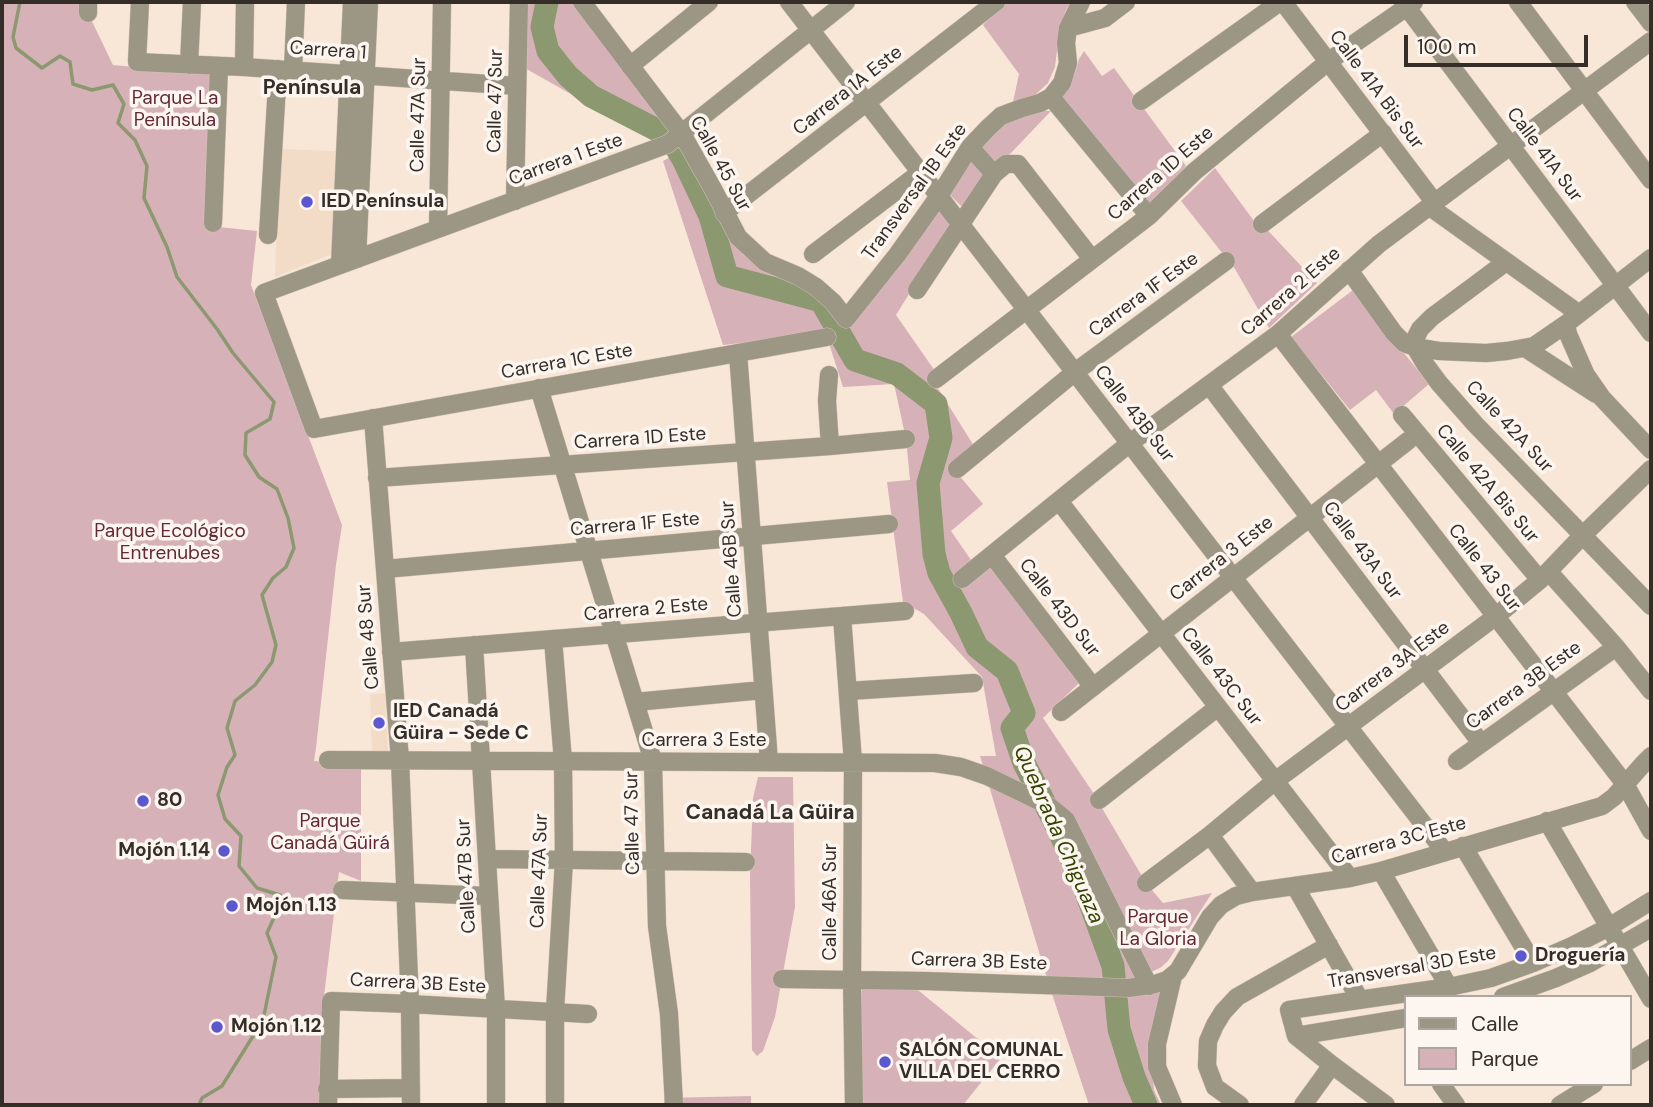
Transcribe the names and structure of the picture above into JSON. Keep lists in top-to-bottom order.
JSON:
{
  "streets": {
    "street": [
      "Carrera 1",
      "Calle 41A Bis Sur",
      "Carrera 1A Este",
      "Calle 47 Sur",
      "Calle 47A Sur",
      "Calle 41A Sur",
      "Carrera 1 Este",
      "Calle 45 Sur",
      "Carrera 1D Este",
      "Transversal 1B Este",
      "Carrera 2 Este",
      "Carrera 1F Este",
      "Carrera 1C Este",
      "Calle 43B Sur",
      "Calle 42A Sur",
      "Calle 42A Bis Sur",
      "Calle 43A Sur",
      "Calle 46B Sur",
      "Carrera 3 Este",
      "Calle 43 Sur",
      "Calle 43D Sur",
      "Calle 48 Sur",
      "Carrera 3A Este",
      "Calle 43C Sur",
      "Carrera 3B Este",
      "Carrera 3C Este",
      "Calle 47B Sur",
      "Calle 46A Sur",
      "Transversal 3D Este"
    ]
  },
  "crossings": [
    ["Carrera 1", "Calle 47 Sur"],
    ["Carrera 1", "Calle 47A Sur"],
    ["Calle 41A Bis Sur", "Carrera 1D Este"],
    ["Calle 41A Bis Sur", "Carrera 2 Este"],
    ["Carrera 1A Este", "Calle 45 Sur"],
    ["Carrera 1A Este", "Calle 43B Sur"],
    ["Calle 47 Sur", "Carrera 1 Este"],
    ["Calle 47 Sur", "Carrera 1D Este"],
    ["Calle 47 Sur", "Carrera 2 Este"],
    ["Calle 47 Sur", "Carrera 1F Este"],
    ["Calle 47 Sur", "Carrera 1C Este"],
    ["Calle 47 Sur", "Carrera 3 Este"],
    ["Calle 47A Sur", "Carrera 1 Este"],
    ["Calle 47A Sur", "Carrera 2 Este"],
    ["Calle 47A Sur", "Carrera 3 Este"],
    ["Calle 47A Sur", "Carrera 3B Este"],
    ["Calle 41A Sur", "Carrera 1D Este"],
    ["Calle 41A Sur", "Carrera 2 Este"],
    ["Carrera 1 Este", "Calle 45 Sur"],
    ["Carrera 1 Este", "Carrera 1C Este"],
    ["Carrera 1 Este", "Calle 43B Sur"],
    ["Calle 45 Sur", "Transversal 1B Este"],
    ["Carrera 1D Este", "Calle 43B Sur"],
    ["Carrera 1D Este", "Calle 46B Sur"],
    ["Carrera 1D Este", "Calle 48 Sur"],
    ["Transversal 1B Este", "Calle 43B Sur"],
    ["Carrera 2 Este", "Calle 43B Sur"],
    ["Carrera 2 Este", "Calle 42A Sur"],
    ["Carrera 2 Este", "Calle 43A Sur"],
    ["Carrera 2 Este", "Calle 46B Sur"],
    ["Carrera 2 Este", "Calle 43 Sur"],
    ["Carrera 2 Este", "Calle 43D Sur"],
    ["Carrera 2 Este", "Calle 48 Sur"],
    ["Carrera 2 Este", "Calle 43C Sur"],
    ["Carrera 2 Este", "Calle 47B Sur"],
    ["Carrera 2 Este", "Calle 46A Sur"],
    ["Carrera 1F Este", "Calle 43B Sur"],
    ["Carrera 1F Este", "Calle 46B Sur"],
    ["Carrera 1F Este", "Calle 48 Sur"],
    ["Carrera 1C Este", "Calle 46B Sur"],
    ["Carrera 1C Este", "Calle 48 Sur"],
    ["Calle 43B Sur", "Carrera 3 Este"],
    ["Calle 43B Sur", "Carrera 3A Este"],
    ["Calle 43B Sur", "Carrera 3C Este"],
    ["Calle 42A Sur", "Carrera 3A Este"],
    ["Calle 42A Bis Sur", "Carrera 3A Este"],
    ["Calle 42A Bis Sur", "Carrera 3B Este"],
    ["Calle 43A Sur", "Carrera 3 Este"],
    ["Calle 43A Sur", "Carrera 3A Este"],
    ["Calle 43A Sur", "Carrera 3B Este"],
    ["Calle 46B Sur", "Carrera 3 Este"],
    ["Carrera 3 Este", "Calle 43 Sur"],
    ["Carrera 3 Este", "Calle 43D Sur"],
    ["Carrera 3 Este", "Calle 48 Sur"],
    ["Carrera 3 Este", "Calle 43C Sur"],
    ["Carrera 3 Este", "Carrera 3B Este"],
    ["Carrera 3 Este", "Calle 47B Sur"],
    ["Carrera 3 Este", "Calle 46A Sur"],
    ["Calle 43 Sur", "Carrera 3A Este"],
    ["Calle 43 Sur", "Carrera 3B Este"],
    ["Calle 43 Sur", "Carrera 3C Este"],
    ["Calle 48 Sur", "Carrera 3B Este"],
    ["Carrera 3A Este", "Calle 43C Sur"],
    ["Calle 43C Sur", "Carrera 3C Este"],
    ["Carrera 3B Este", "Carrera 3C Este"],
    ["Carrera 3B Este", "Calle 47B Sur"],
    ["Carrera 3B Este", "Calle 46A Sur"]
  ],
  "districts": ["Península", "Canadá La Güira"],
  "water": ["Quebrada Chiguaza"],
  "parks": [
    "Parque La Península",
    "Parque Ecológico Entrenubes",
    "Parque Canadá Güirá",
    "Parque La Gloria"
  ],
  "places": [
    "IED Península",
    "IED Canadá Güira - Sede C",
    "80",
    "Mojón 1.14",
    "Mojón 1.13",
    "Droguería",
    "Mojón 1.12",
    "SALÓN COMUNAL VILLA DEL CERRO"
  ],
  "legend": ["Calle", "Parque"],
  "scale_bar": "100 m"
}
